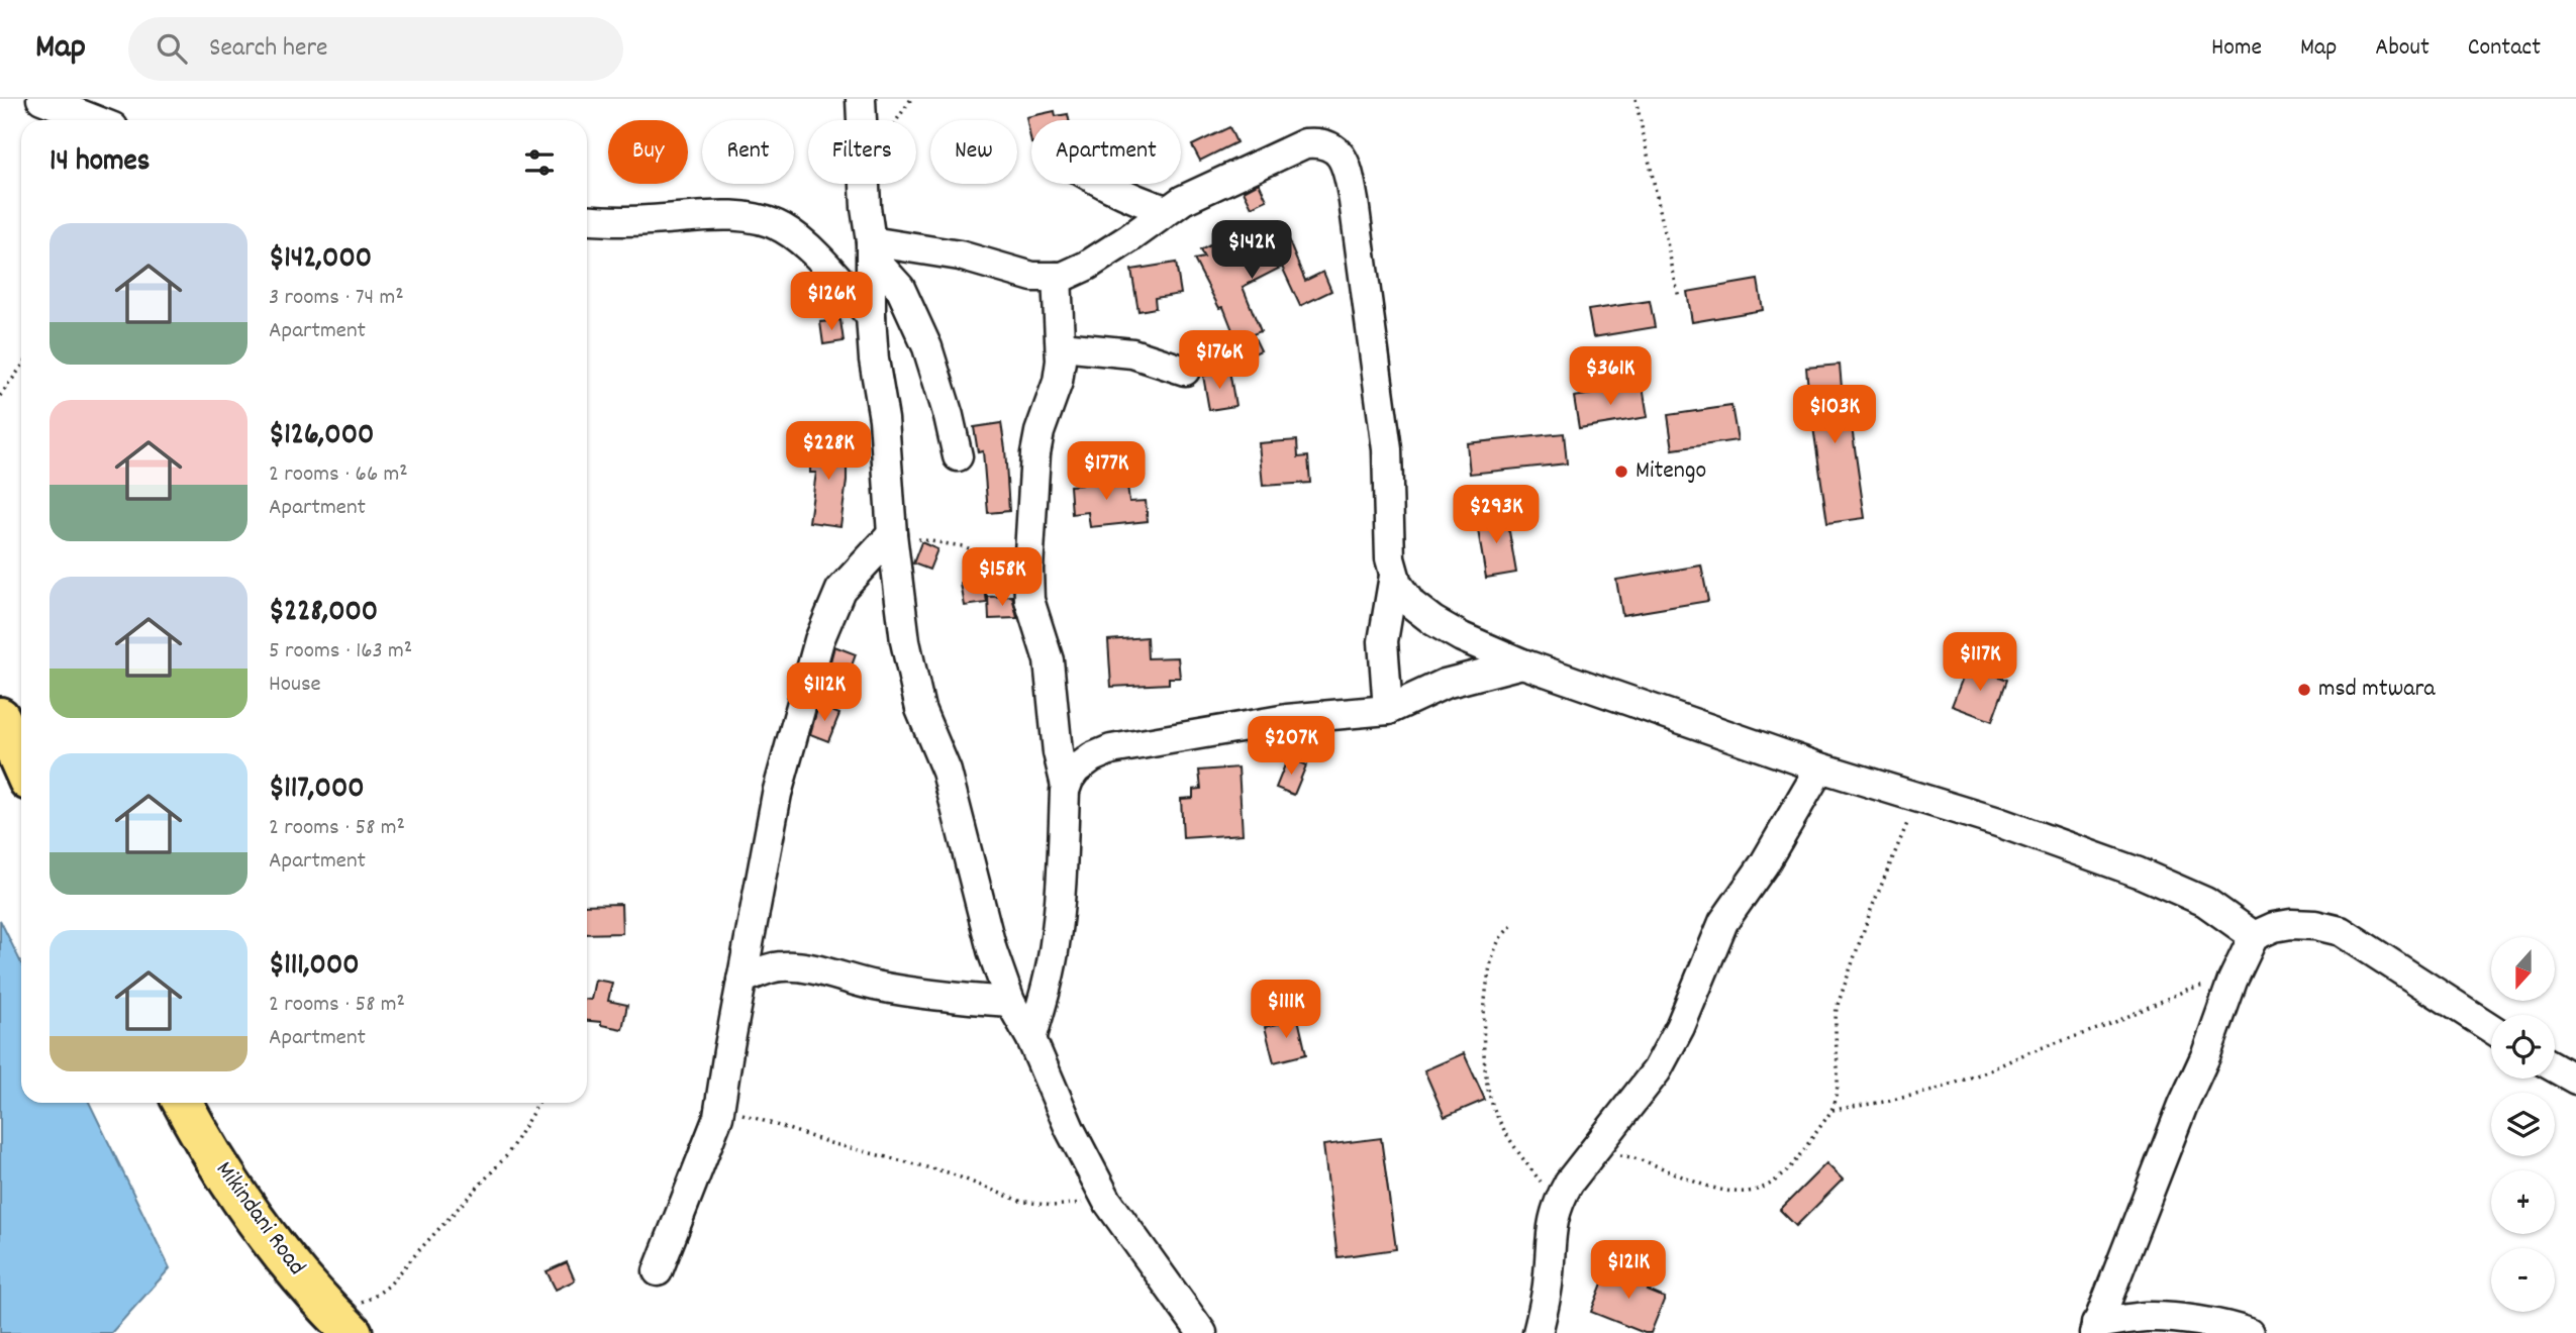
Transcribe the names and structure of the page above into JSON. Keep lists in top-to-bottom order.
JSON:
{
  "streets": {
    "highway": ["Mikindani Road"]
  },
  "places": ["Mitengo", "msd mtwara"],
  "north": "bottom",
  "page": {
    "header": "Map",
    "search": "Search here",
    "nav": [
      "Home",
      "Map",
      "About",
      "Contact"
    ],
    "chip": [
      "Buy",
      "Rent",
      "Filters",
      "New",
      "Apartment"
    ],
    "heading": "14 homes",
    "list": [
      {
        "name": "$142,000",
        "note": "3 rooms · 74 m² · Apartment"
      },
      {
        "name": "$126,000",
        "note": "2 rooms · 66 m² · Apartment"
      },
      {
        "name": "$228,000",
        "note": "5 rooms · 163 m² · House"
      },
      {
        "name": "$117,000",
        "note": "2 rooms · 58 m² · Apartment"
      },
      {
        "name": "$111,000",
        "note": "2 rooms · 58 m² · Apartment"
      }
    ],
    "price": [
      "$142K",
      "$126K",
      "$176K",
      "$361K",
      "$103K",
      "$228K",
      "$177K",
      "$293K",
      "$158K",
      "$117K",
      "$112K",
      "$207K",
      "$111K",
      "$121K"
    ],
    "map_buttons": ["+", "−"]
  }
}
